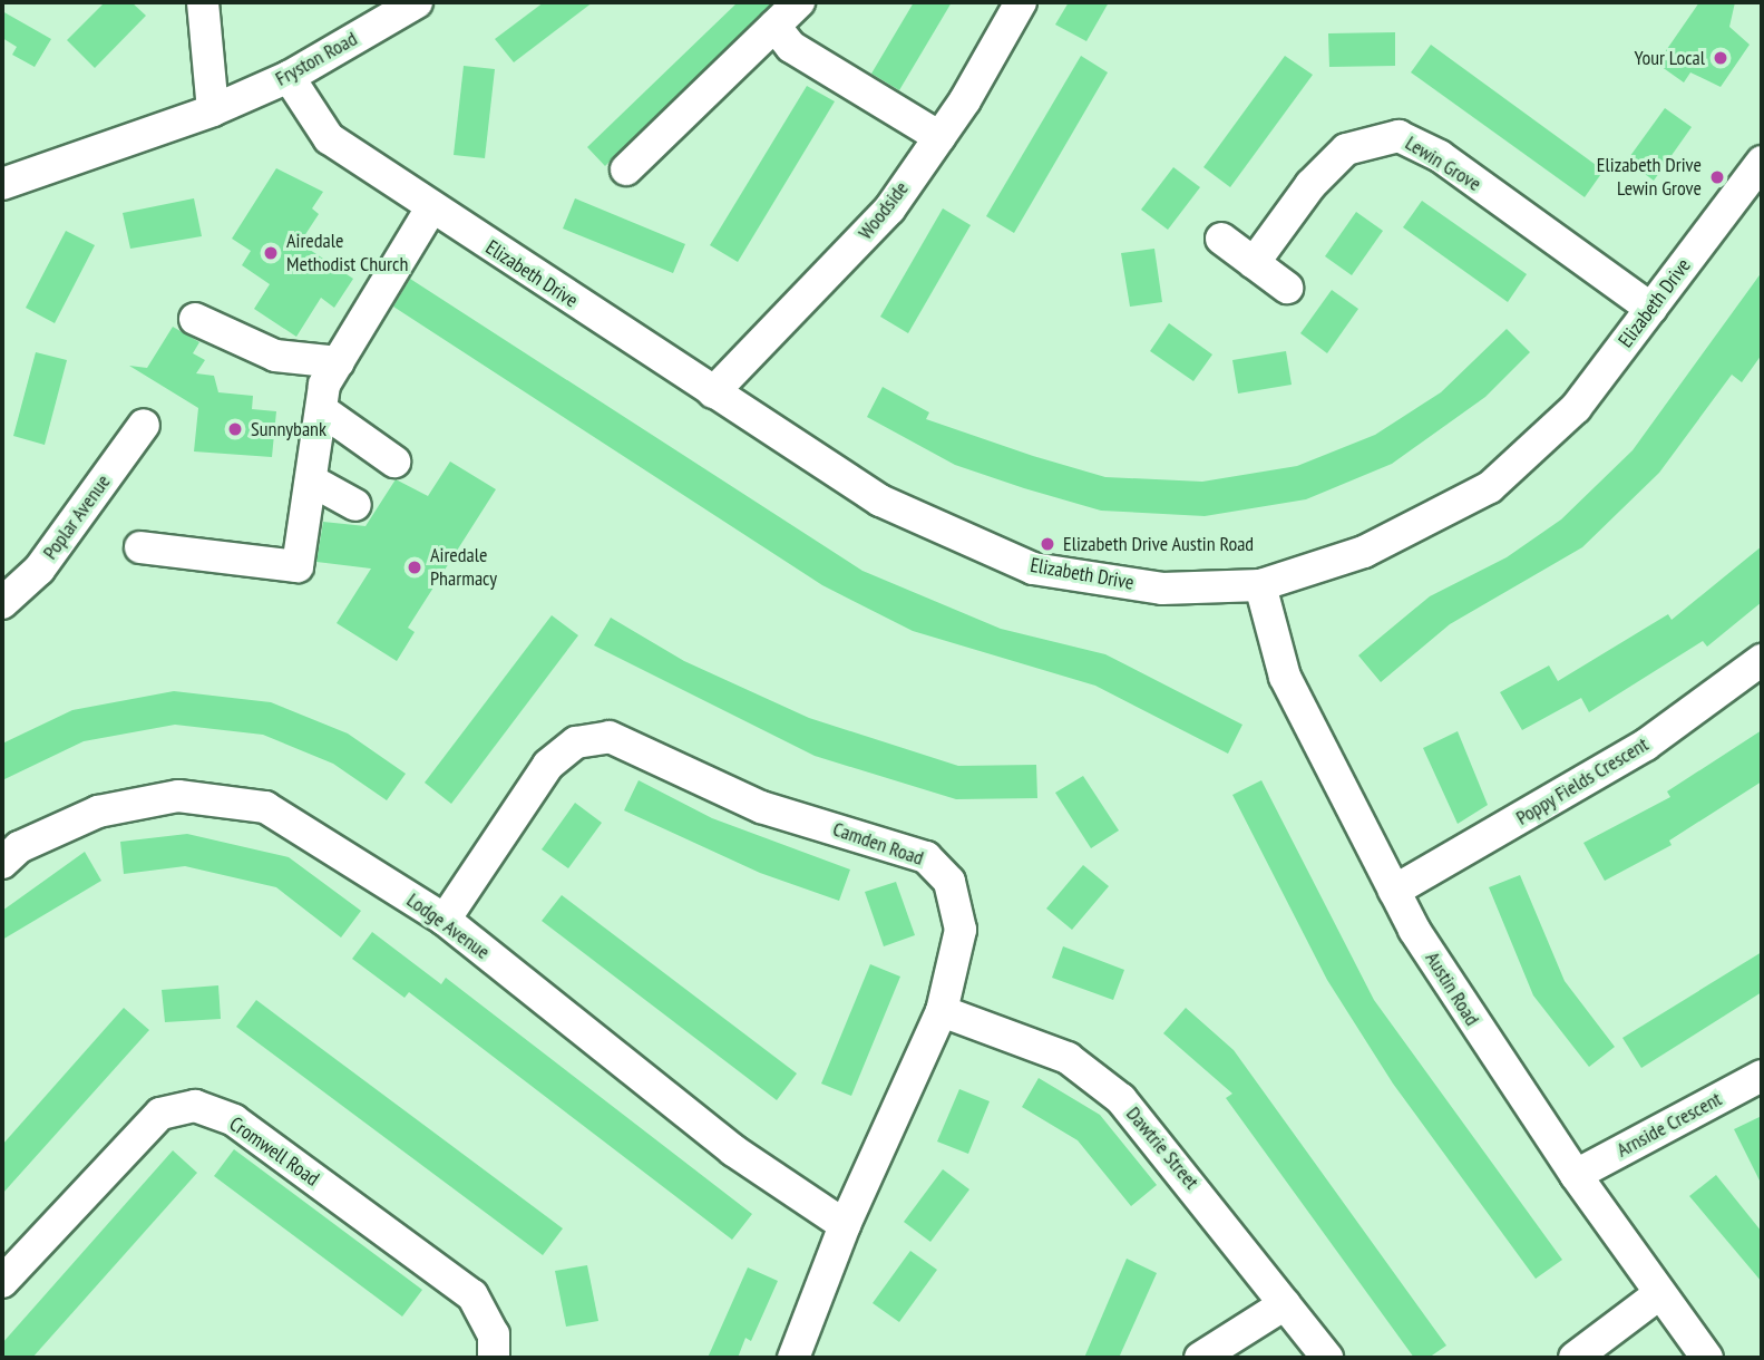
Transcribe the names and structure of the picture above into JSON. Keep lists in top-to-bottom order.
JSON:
{
  "streets": {
    "street": [
      "Fryston Road",
      "Lewin Grove",
      "Woodside",
      "Elizabeth Drive",
      "Poplar Avenue",
      "Poppy Fields Crescent",
      "Camden Road",
      "Lodge Avenue",
      "Austin Road",
      "Arnside Crescent",
      "Dawtrie Street",
      "Cromwell Road"
    ]
  },
  "crossings": [
    ["Fryston Road", "Elizabeth Drive"],
    ["Lewin Grove", "Elizabeth Drive"],
    ["Woodside", "Elizabeth Drive"],
    ["Elizabeth Drive", "Austin Road"],
    ["Poppy Fields Crescent", "Austin Road"],
    ["Camden Road", "Lodge Avenue"],
    ["Camden Road", "Dawtrie Street"],
    ["Austin Road", "Arnside Crescent"]
  ],
  "places": [
    "Your Local",
    "Elizabeth Drive Lewin Grove",
    "Airedale Methodist Church",
    "Sunnybank",
    "Elizabeth Drive Austin Road",
    "Airedale Pharmacy"
  ]
}
